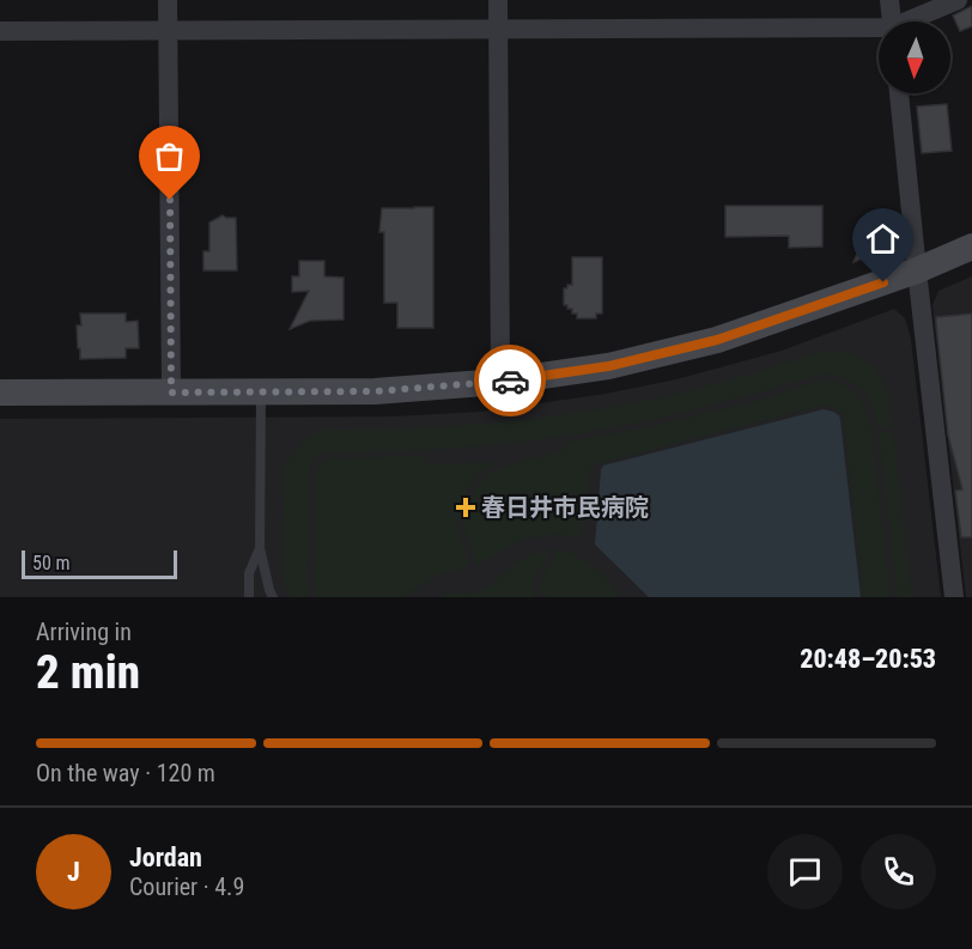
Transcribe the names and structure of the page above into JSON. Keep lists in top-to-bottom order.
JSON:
{
  "places": {
    "health": ["春日井市民病院"]
  },
  "scale_bar": "50 m",
  "north": "bottom",
  "page": {
    "scale": "50 m",
    "heading": ["2 min", "Arriving in", "20:48–20:53"],
    "panel": ["Jordan", "Courier · 4.9"],
    "bar": "On the way · 120 m",
    "round": "J"
  }
}
